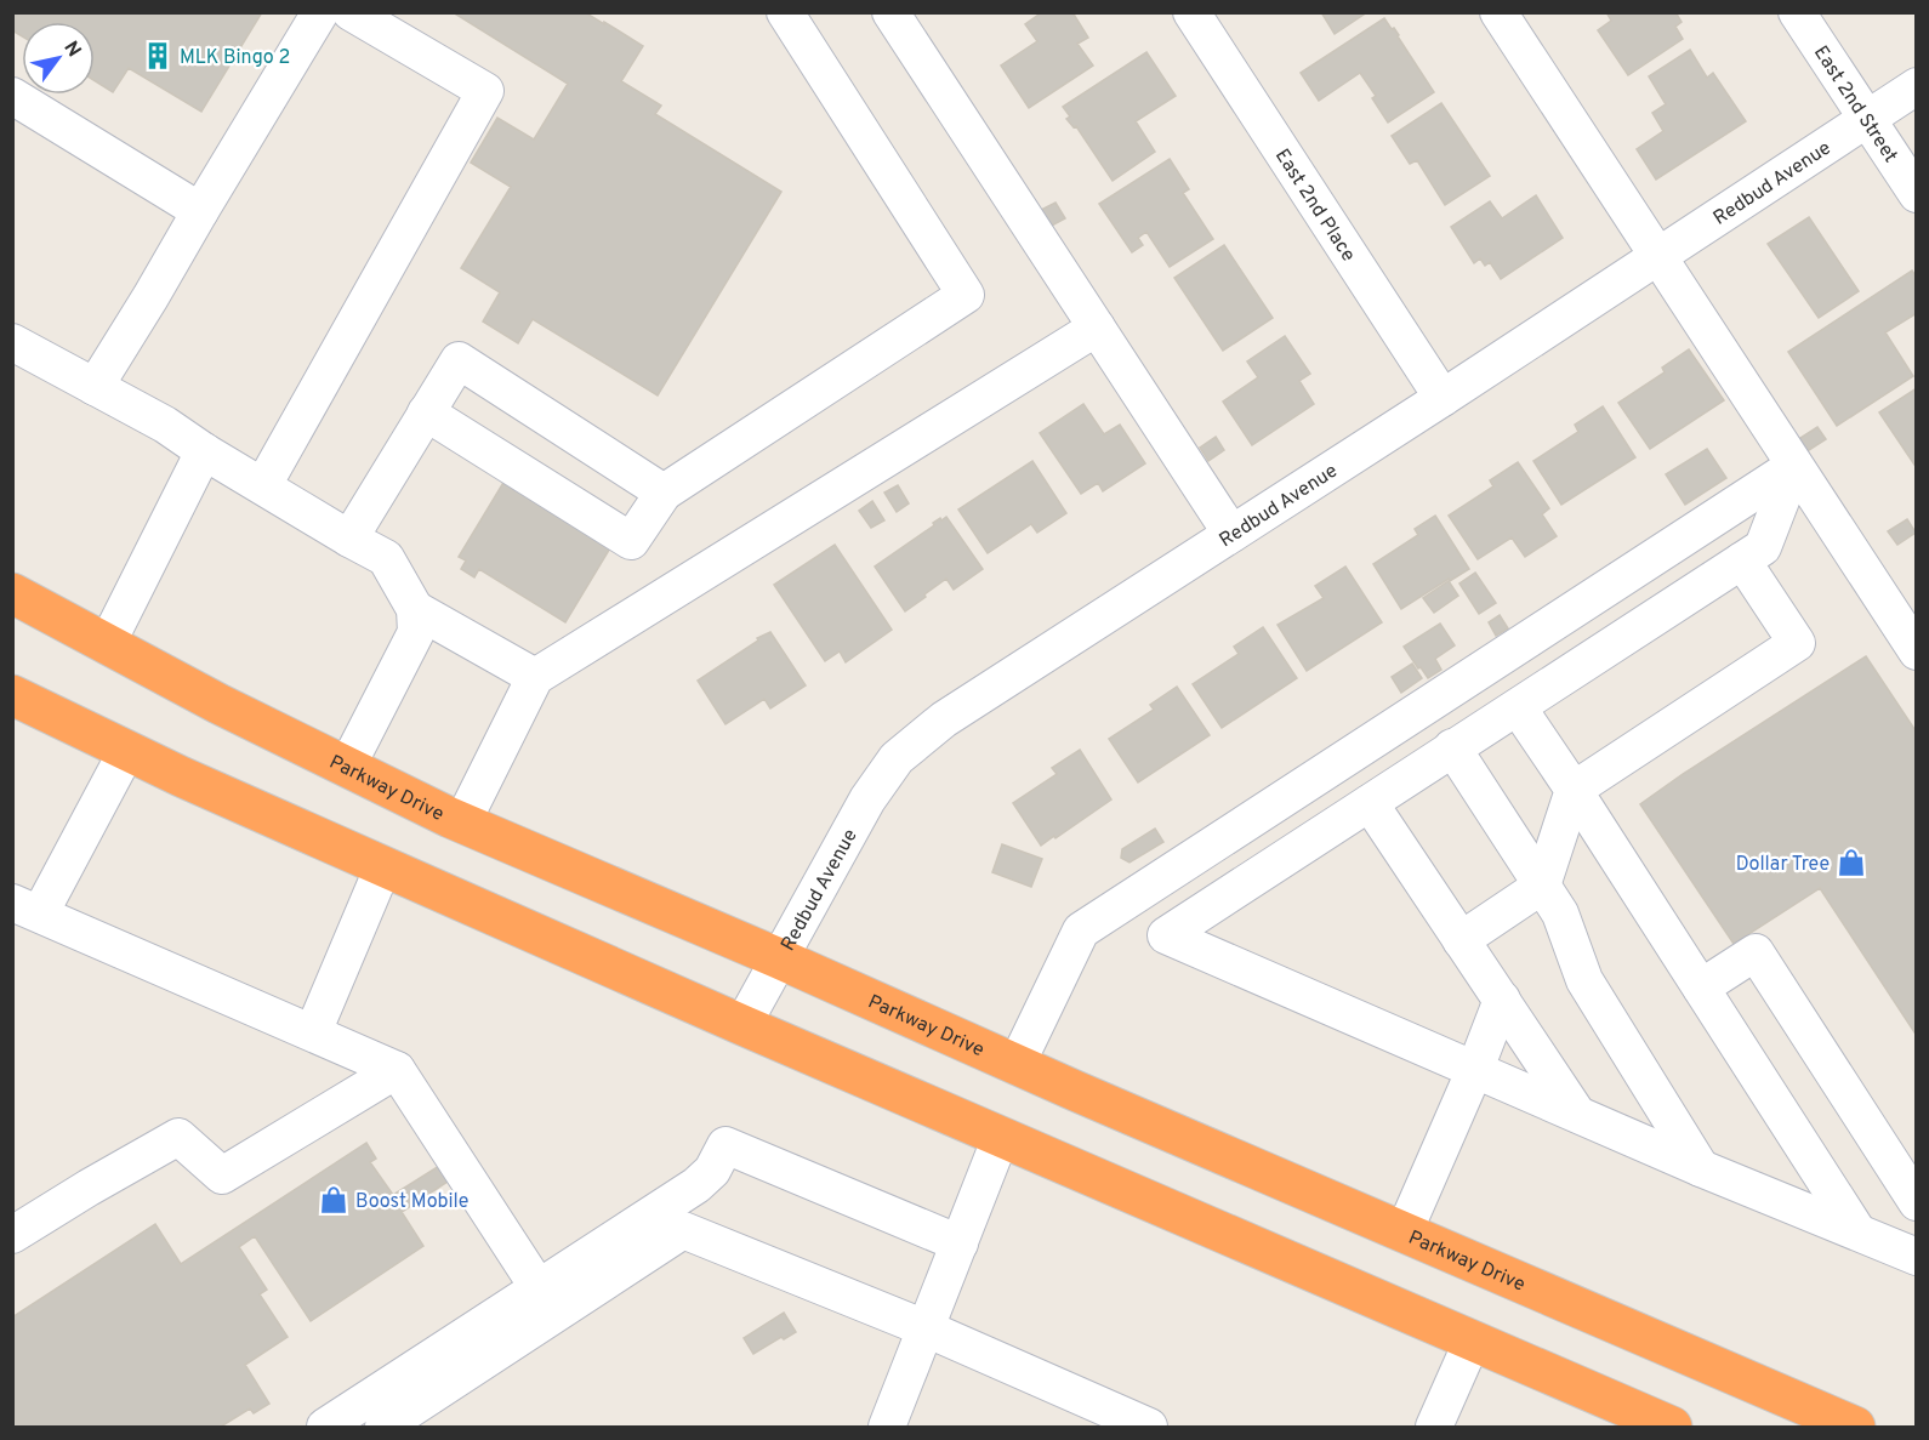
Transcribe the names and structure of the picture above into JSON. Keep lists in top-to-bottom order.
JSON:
{
  "streets": {
    "highway": ["Parkway Drive"],
    "street": ["East 2nd Street", "Redbud Avenue", "East 2nd Place"]
  },
  "crossings": [
    ["East 2nd Street", "Redbud Avenue"],
    ["Redbud Avenue", "East 2nd Place"],
    ["Redbud Avenue", "Parkway Drive"]
  ],
  "places": {
    "building": ["MLK Bingo 2"],
    "shop": ["Dollar Tree", "Boost Mobile"]
  },
  "north": "top right"
}
